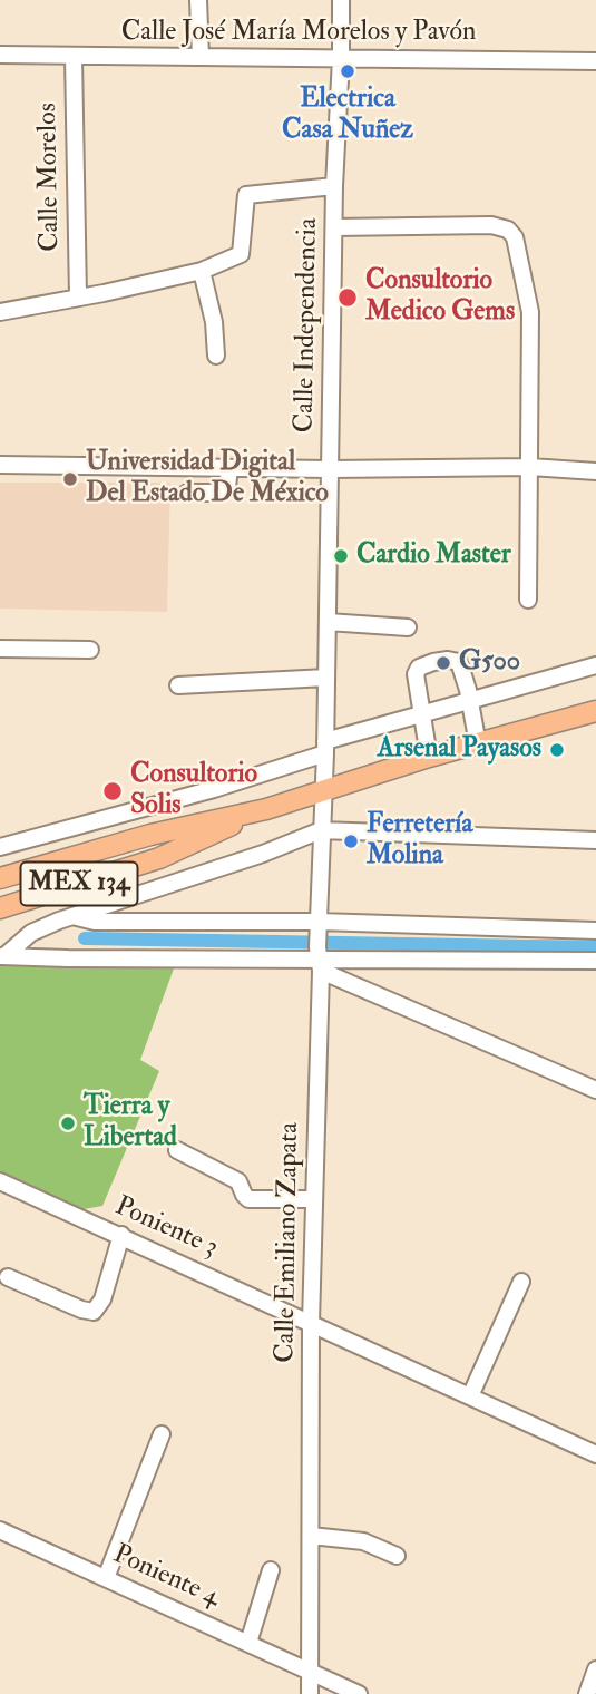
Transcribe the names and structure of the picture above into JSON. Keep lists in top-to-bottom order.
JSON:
{
  "streets": {
    "main road": ["MEX 134"],
    "street": [
      "Calle José María Morelos y Pavón",
      "Calle Morelos",
      "Calle Independencia",
      "Poniente 3",
      "Calle Emiliano Zapata",
      "Poniente 4"
    ]
  },
  "crossings": [
    ["Calle José María Morelos y Pavón", "Calle Morelos"],
    ["Calle José María Morelos y Pavón", "Calle Independencia"],
    ["Calle Independencia", "MEX 134"],
    ["Calle Independencia", "Calle Emiliano Zapata"],
    ["MEX 134", "Calle Emiliano Zapata"],
    ["Poniente 3", "Calle Emiliano Zapata"],
    ["Calle Emiliano Zapata", "Poniente 4"]
  ],
  "places": [
    "Electrica Casa Nuñez",
    "Consultorio Medico Gems",
    "Universidad Digital Del Estado De México",
    "Cardio Master",
    "G500",
    "Arsenal Payasos",
    "Consultorio Solis",
    "Ferretería Molina",
    "Tierra y Libertad"
  ]
}
